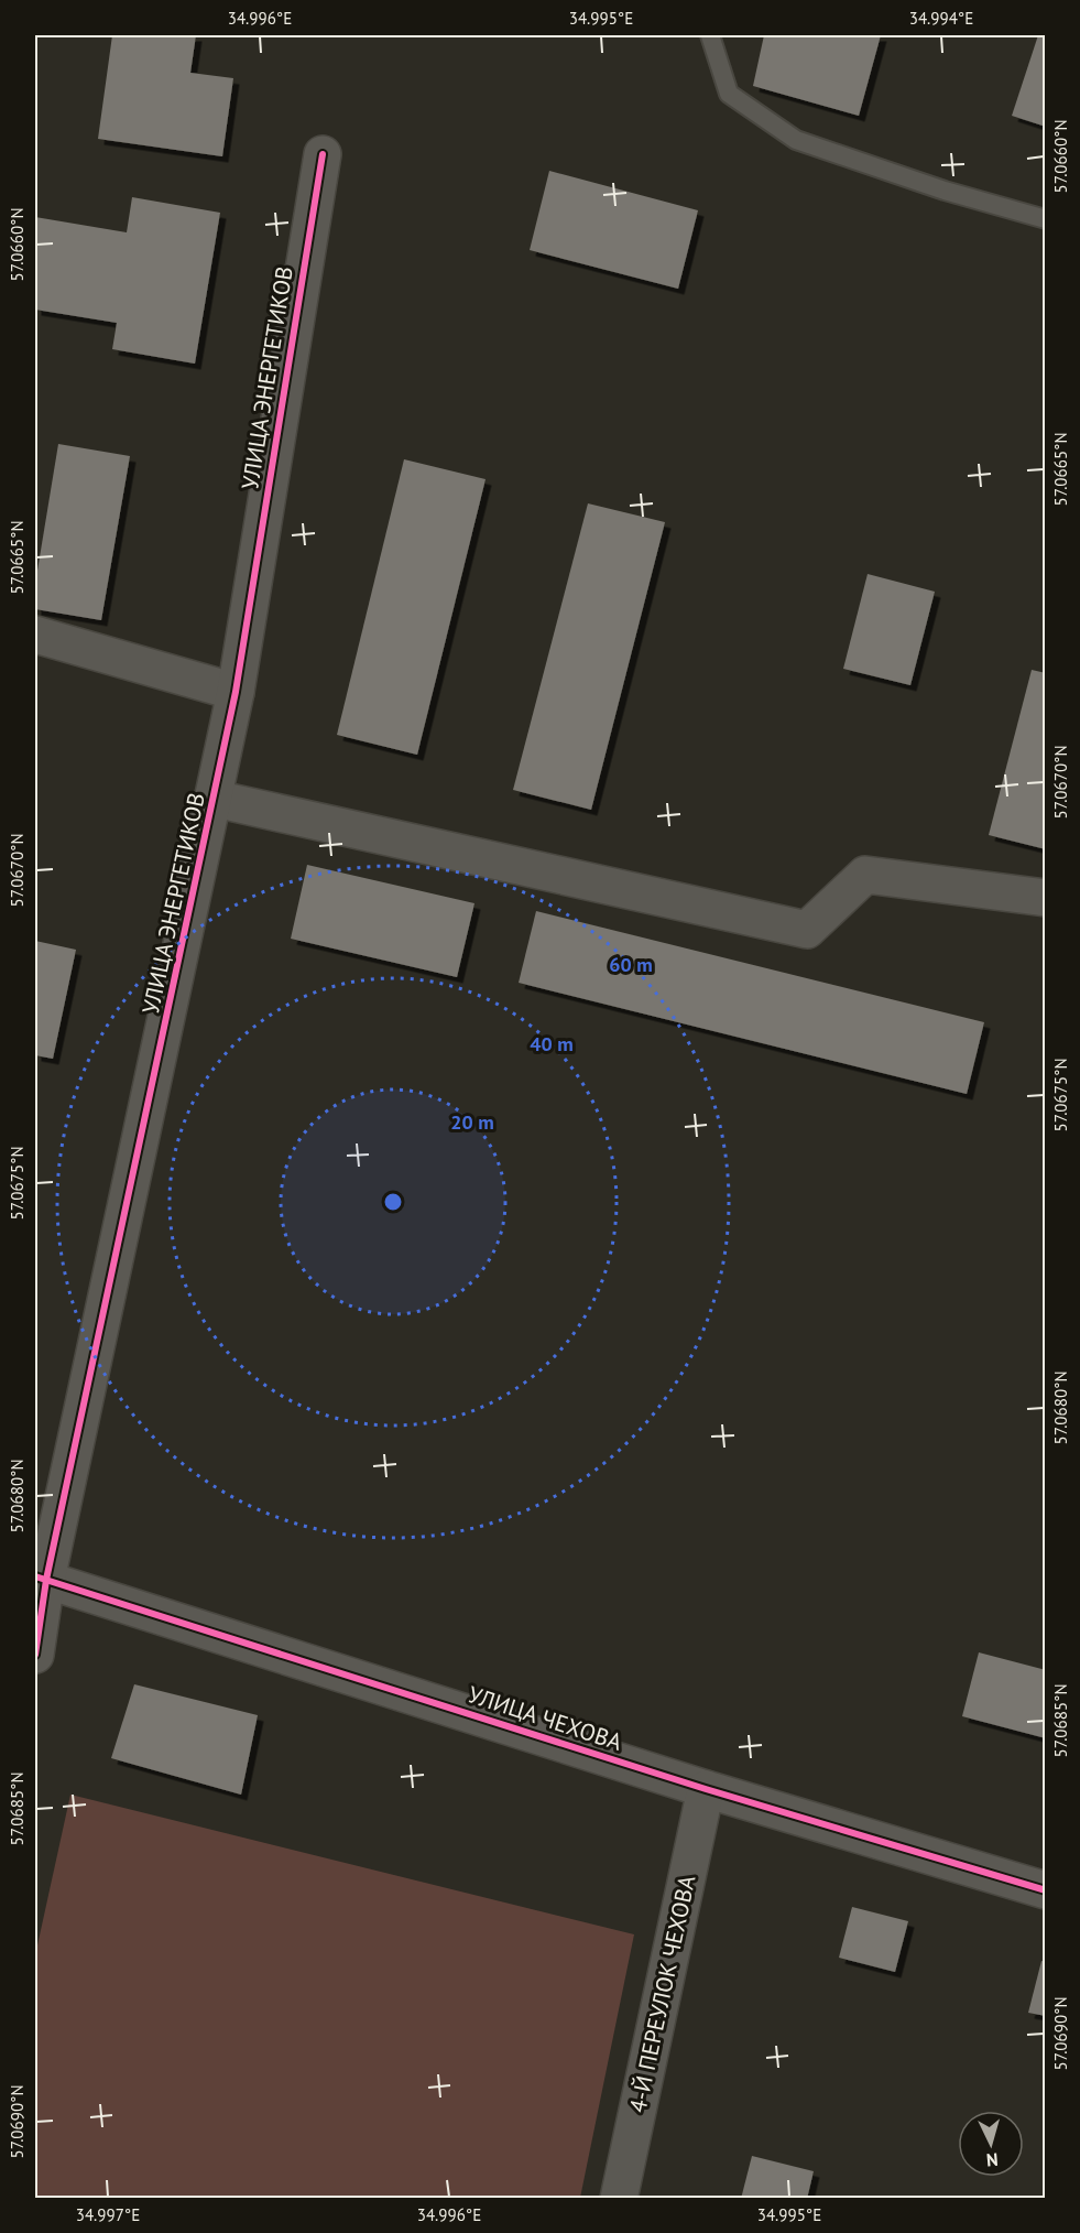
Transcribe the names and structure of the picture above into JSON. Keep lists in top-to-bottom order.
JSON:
{
  "streets": {
    "street": ["УЛИЦА ЭНЕРГЕТИКОВ", "УЛИЦА ЧЕХОВА", "4-Й ПЕРЕУЛОК ЧЕХОВА"]
  },
  "crossings": [
    ["УЛИЦА ЭНЕРГЕТИКОВ", "УЛИЦА ЧЕХОВА"],
    ["УЛИЦА ЧЕХОВА", "4-Й ПЕРЕУЛОК ЧЕХОВА"]
  ],
  "north": "bottom",
  "coordinates": [
    "34.996°E",
    "34.995°E",
    "34.994°E",
    "57.0660°N",
    "57.0665°N",
    "57.0670°N",
    "57.0675°N",
    "57.0680°N",
    "57.0685°N",
    "57.0690°N",
    "34.997°E"
  ],
  "rings": ["60 m", "40 m", "20 m"]
}
